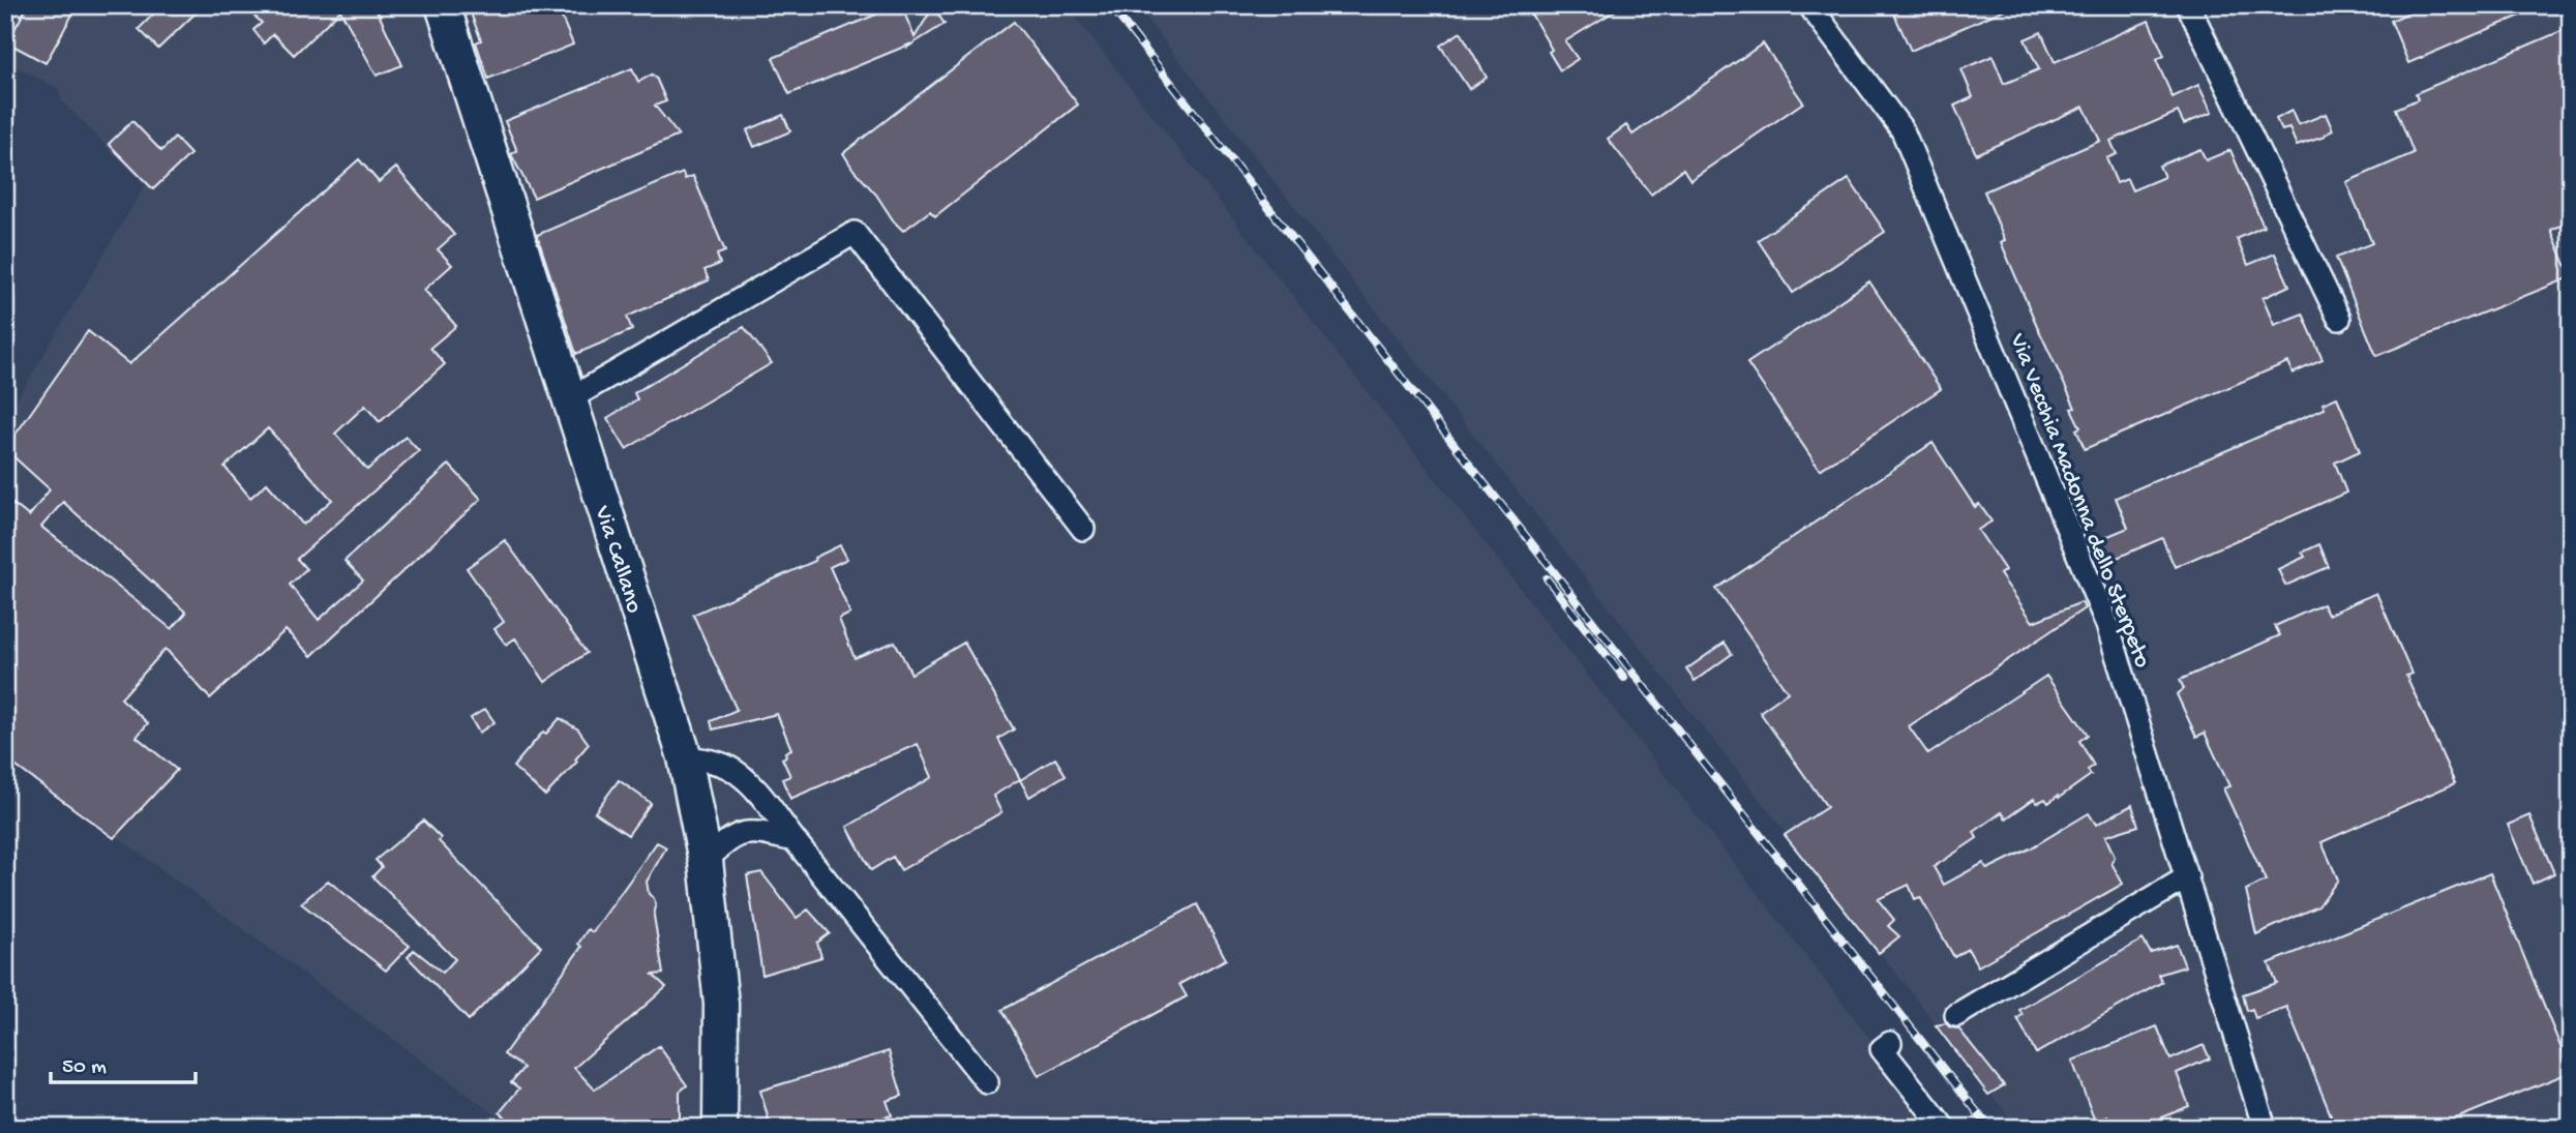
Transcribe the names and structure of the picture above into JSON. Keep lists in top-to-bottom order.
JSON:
{
  "streets": {
    "street": ["Via Vecchia Madonna dello Sterpeto", "Via Callano"]
  },
  "scale_bar": "50 m"
}
